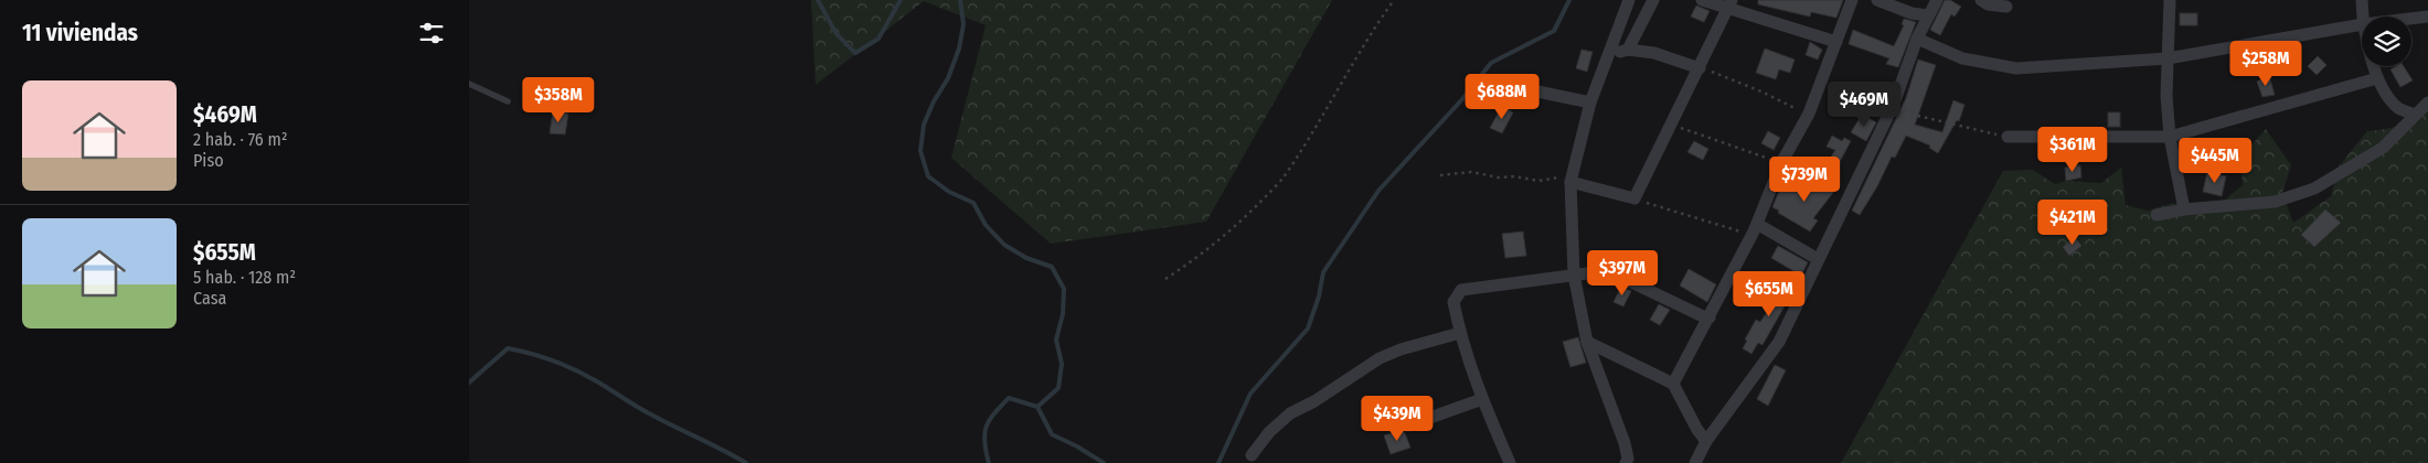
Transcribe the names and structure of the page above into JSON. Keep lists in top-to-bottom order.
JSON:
{
  "page": {
    "heading": "11 viviendas",
    "price": [
      "$258M",
      "$688M",
      "$358M",
      "$469M",
      "$361M",
      "$445M",
      "$739M",
      "$421M",
      "$397M",
      "$655M",
      "$439M"
    ],
    "list": [
      {
        "name": "$469M",
        "note": "2 hab. · 76 m² · Piso"
      },
      {
        "name": "$655M",
        "note": "5 hab. · 128 m² · Casa"
      }
    ]
  }
}
